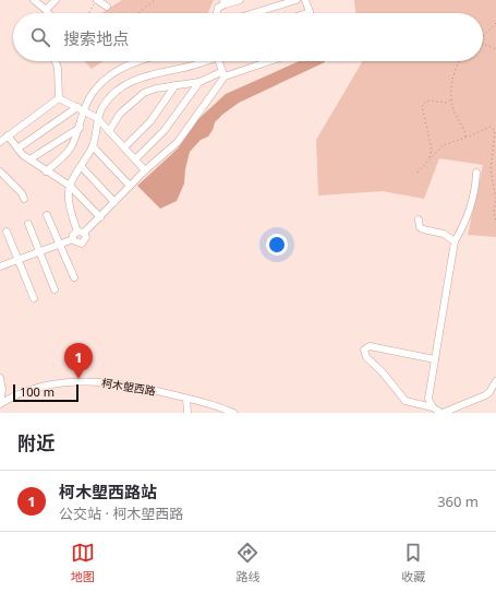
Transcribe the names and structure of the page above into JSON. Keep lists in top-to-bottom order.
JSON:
{
  "streets": {
    "street": ["柯木塱西路"]
  },
  "scale_bar": "100 m",
  "page": {
    "search": "搜索地点",
    "pins": "1",
    "scale": "100 m",
    "heading": "附近",
    "list": [
      {
        "mark": "1",
        "name": "柯木塱西路站",
        "note": "公交站 · 柯木塱西路",
        "value": "360 m"
      }
    ],
    "nav": ["地图", "路线", "收藏"]
  }
}
